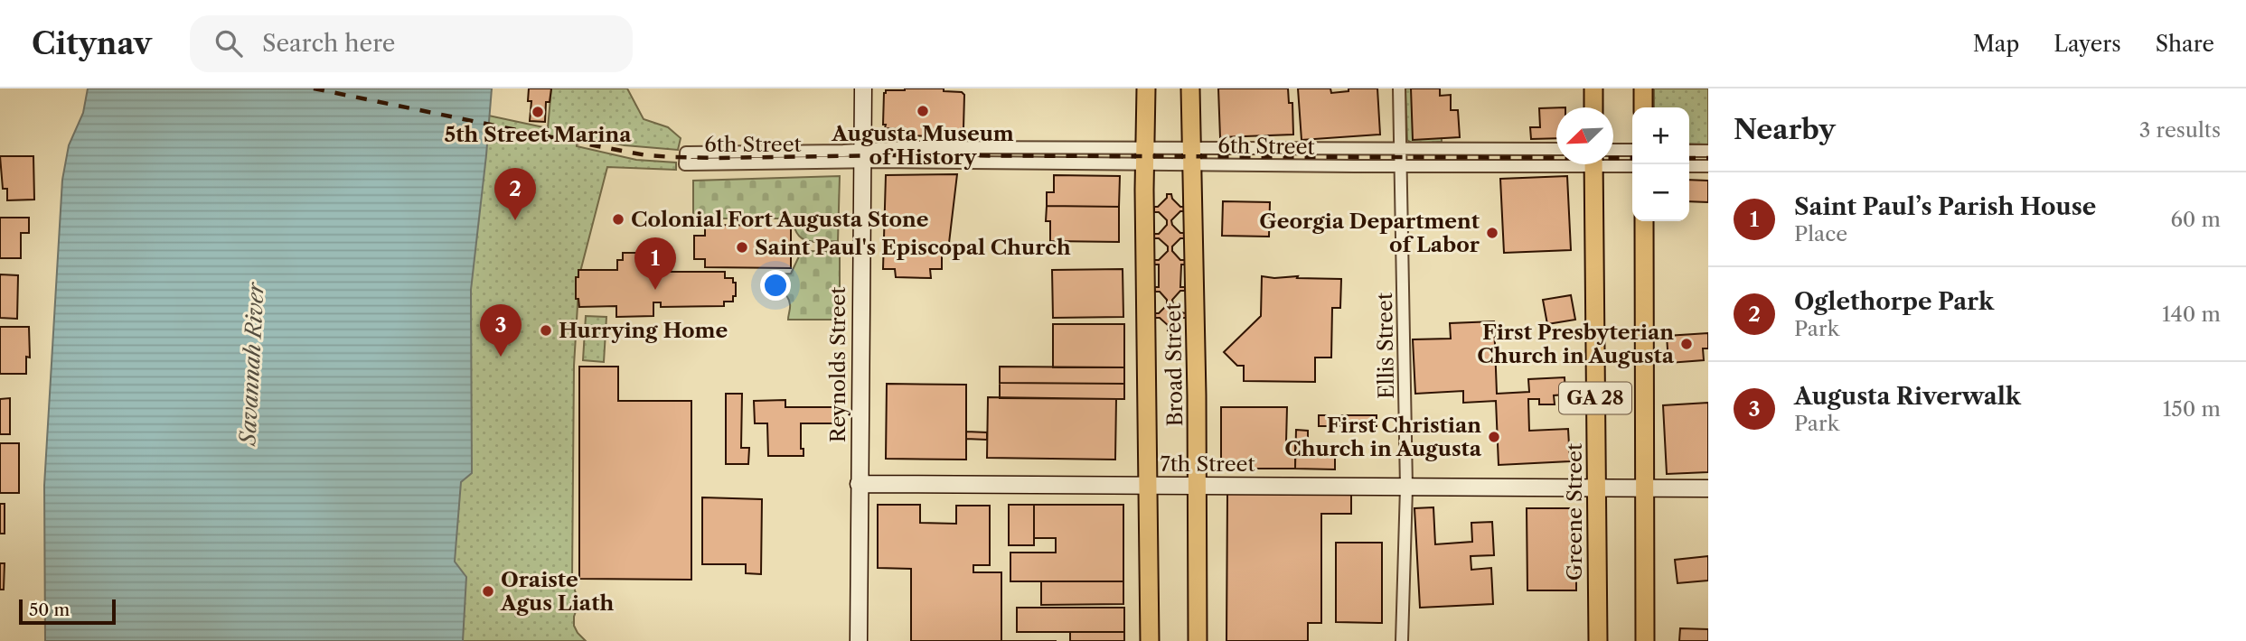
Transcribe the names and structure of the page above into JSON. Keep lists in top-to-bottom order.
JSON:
{
  "streets": {
    "main road": [
      "Reynolds Street",
      "Broad Street",
      "GA 28",
      "7th Street",
      "Greene Street"
    ],
    "street": ["6th Street", "Ellis Street"]
  },
  "crossings": [
    ["6th Street", "Ellis Street"],
    ["6th Street", "Reynolds Street"],
    ["6th Street", "Broad Street"],
    ["Ellis Street", "7th Street"],
    ["Reynolds Street", "7th Street"],
    ["Broad Street", "7th Street"],
    ["GA 28", "7th Street"],
    ["7th Street", "Greene Street"]
  ],
  "water": ["Savannah River"],
  "places": [
    "Augusta Museum of History",
    "5th Street Marina",
    "Colonial Fort Augusta Stone",
    "Georgia Department of Labor",
    "Saint Paul's Episcopal Church",
    "Hurrying Home",
    "First Presbyterian Church in Augusta",
    "First Christian Church in Augusta",
    "Oraiste Agus Liath"
  ],
  "scale_bar": "50 m",
  "north": "bottom left",
  "page": {
    "header": "Citynav",
    "search": "Search here",
    "nav": ["Map", "Layers", "Share"],
    "heading": ["Nearby", "3 results"],
    "map_buttons": ["+", "−"],
    "pins": ["2", "1", "3"],
    "list": [
      {
        "mark": "1",
        "name": "Saint Paul’s Parish House",
        "note": "Place",
        "value": "60 m"
      },
      {
        "mark": "2",
        "name": "Oglethorpe Park",
        "note": "Park",
        "value": "140 m"
      },
      {
        "mark": "3",
        "name": "Augusta Riverwalk",
        "note": "Park",
        "value": "150 m"
      }
    ],
    "scale": "50 m"
  }
}
